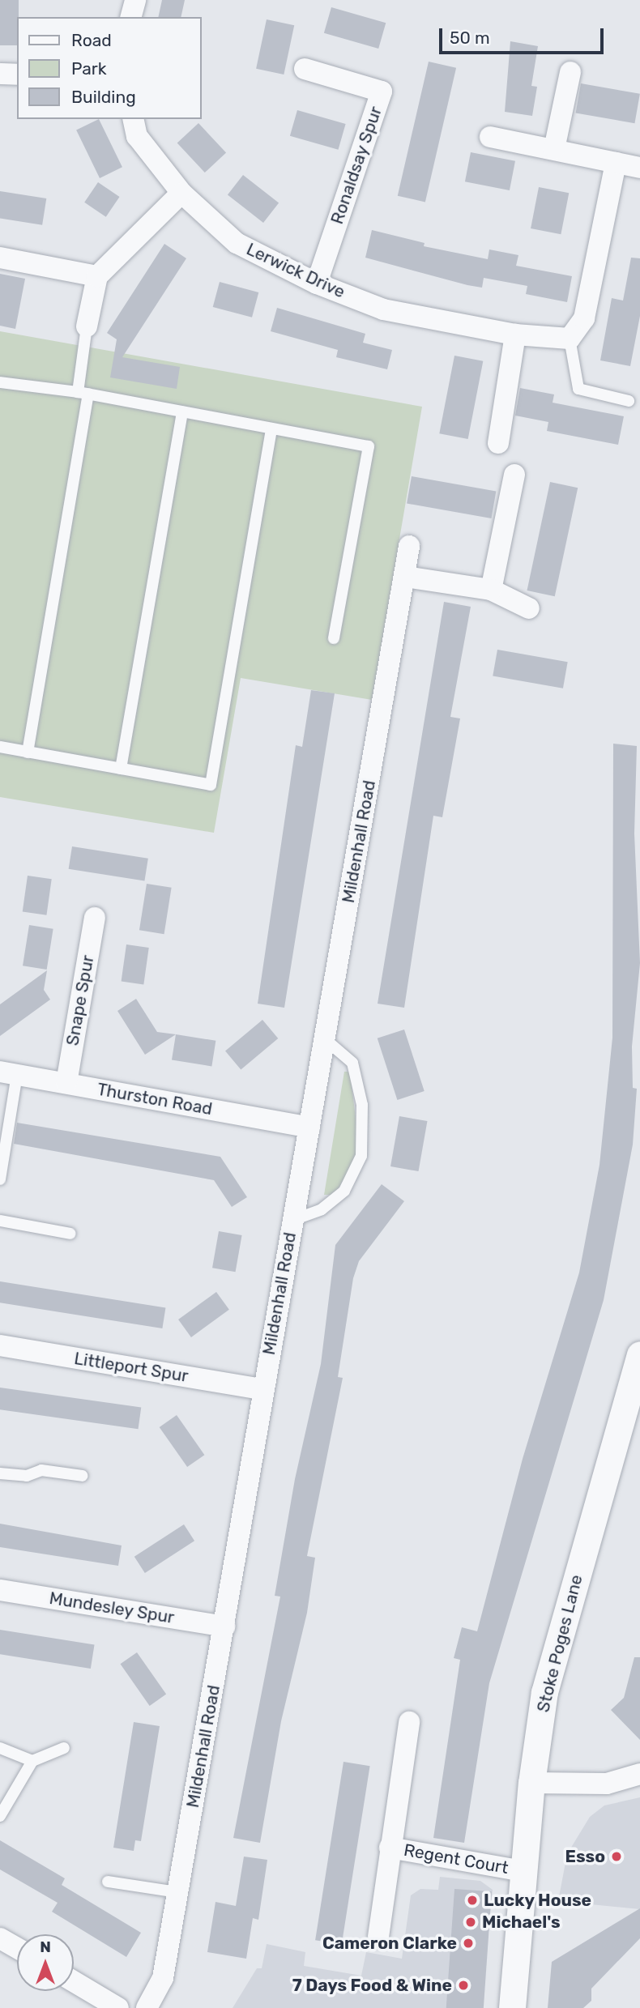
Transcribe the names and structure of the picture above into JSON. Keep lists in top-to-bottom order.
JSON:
{
  "streets": {
    "street": [
      "Ronaldsay Spur",
      "Lerwick Drive",
      "Mildenhall Road",
      "Snape Spur",
      "Thurston Road",
      "Littleport Spur",
      "Mundesley Spur",
      "Stoke Poges Lane",
      "Regent Court"
    ]
  },
  "crossings": [
    ["Ronaldsay Spur", "Lerwick Drive"],
    ["Mildenhall Road", "Thurston Road"],
    ["Mildenhall Road", "Littleport Spur"],
    ["Mildenhall Road", "Mundesley Spur"],
    ["Snape Spur", "Thurston Road"],
    ["Stoke Poges Lane", "Regent Court"]
  ],
  "places": [
    "Esso",
    "Lucky House",
    "Michael's",
    "Cameron Clarke",
    "7 Days Food & Wine"
  ],
  "legend": ["Road", "Park", "Building"],
  "scale_bar": "50 m",
  "north": "top"
}
